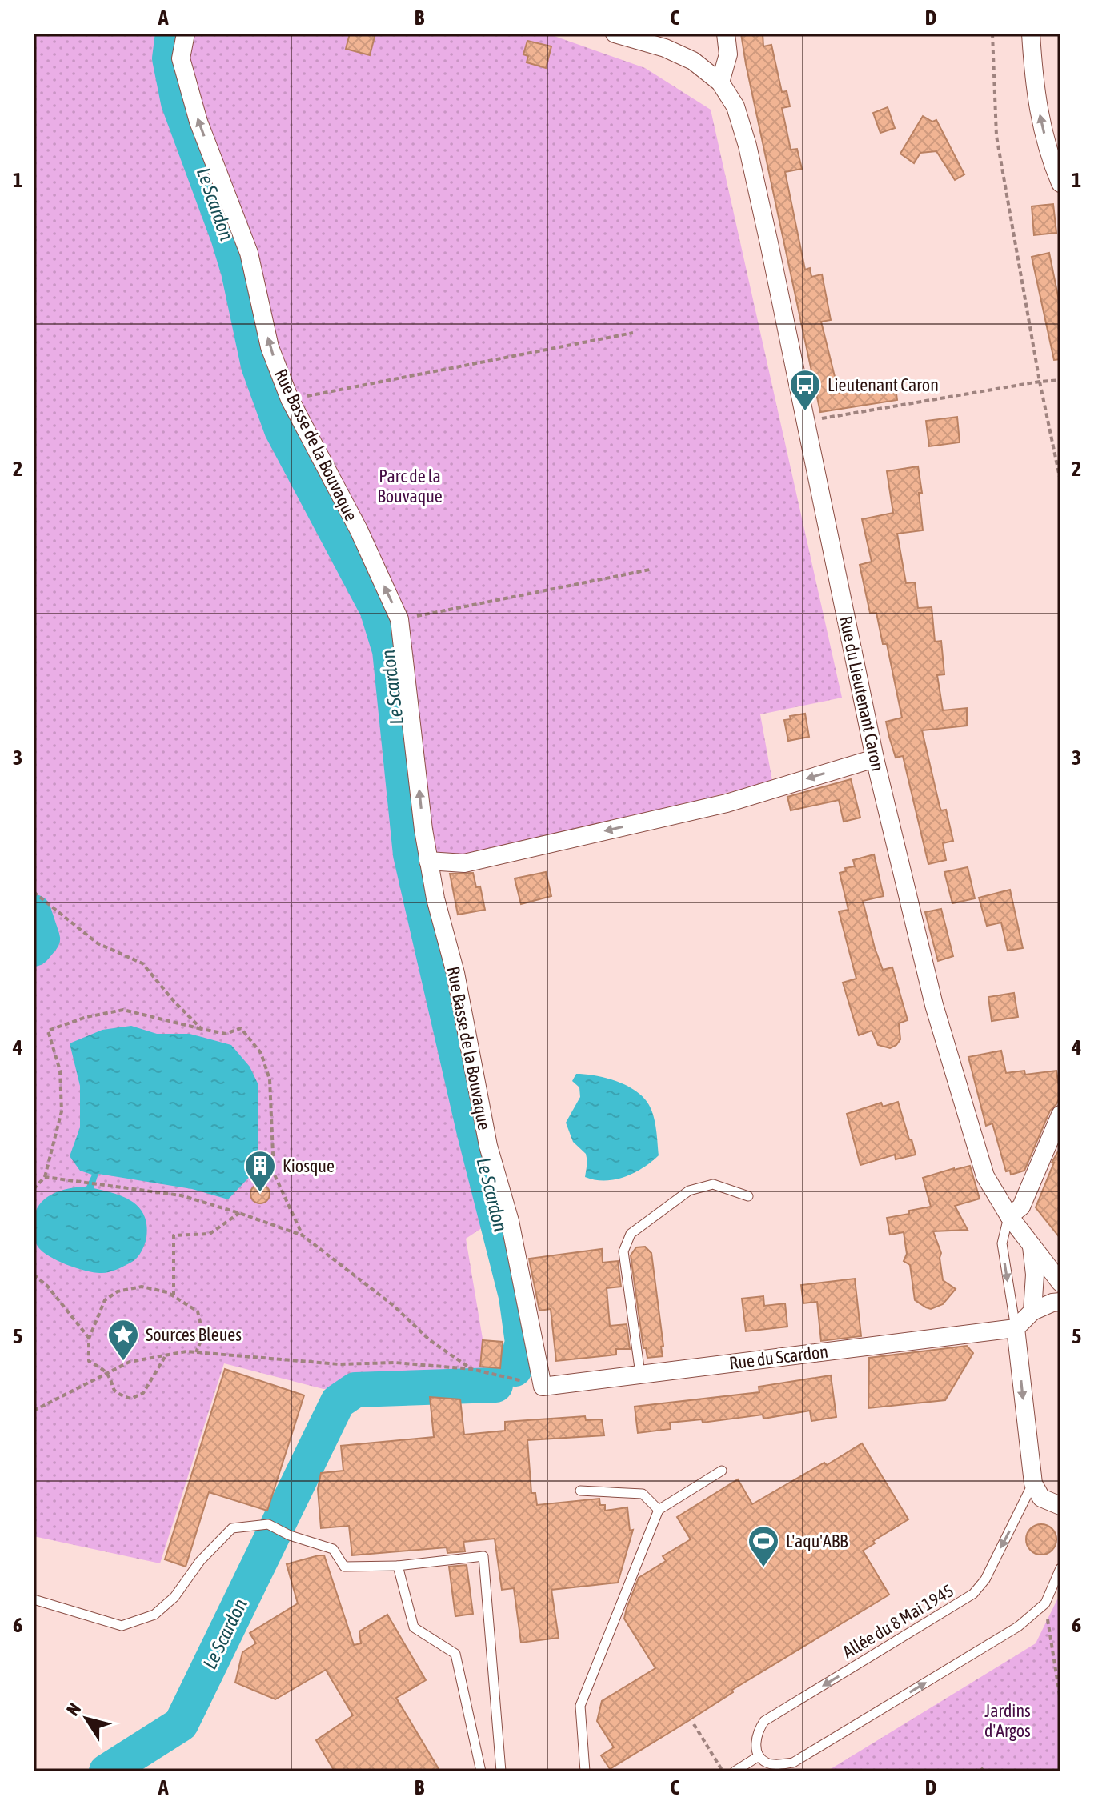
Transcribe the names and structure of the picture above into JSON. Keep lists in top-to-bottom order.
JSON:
{
  "streets": {
    "street": ["Rue Basse de la Bouvaque", "Rue du Lieutenant Caron", "Rue du Scardon"],
    "lane": ["Allée du 8 Mai 1945"]
  },
  "crossings": [
    ["Rue Basse de la Bouvaque", "Rue du Scardon"]
  ],
  "one_way": ["Rue Basse de la Bouvaque"],
  "water": ["Le Scardon"],
  "parks": ["Parc de la Bouvaque", "Jardins d'Argos"],
  "places": {
    "bus stop": ["Lieutenant Caron"],
    "building": ["Kiosque"],
    "place": ["Sources Bleues"],
    "sports": ["L'aqu'ABB"]
  },
  "north": "top left",
  "grid": {
    "columns": [
      "A",
      "B",
      "C",
      "D"
    ],
    "rows": [
      "1",
      "2",
      "3",
      "4",
      "5",
      "6"
    ]
  }
}
